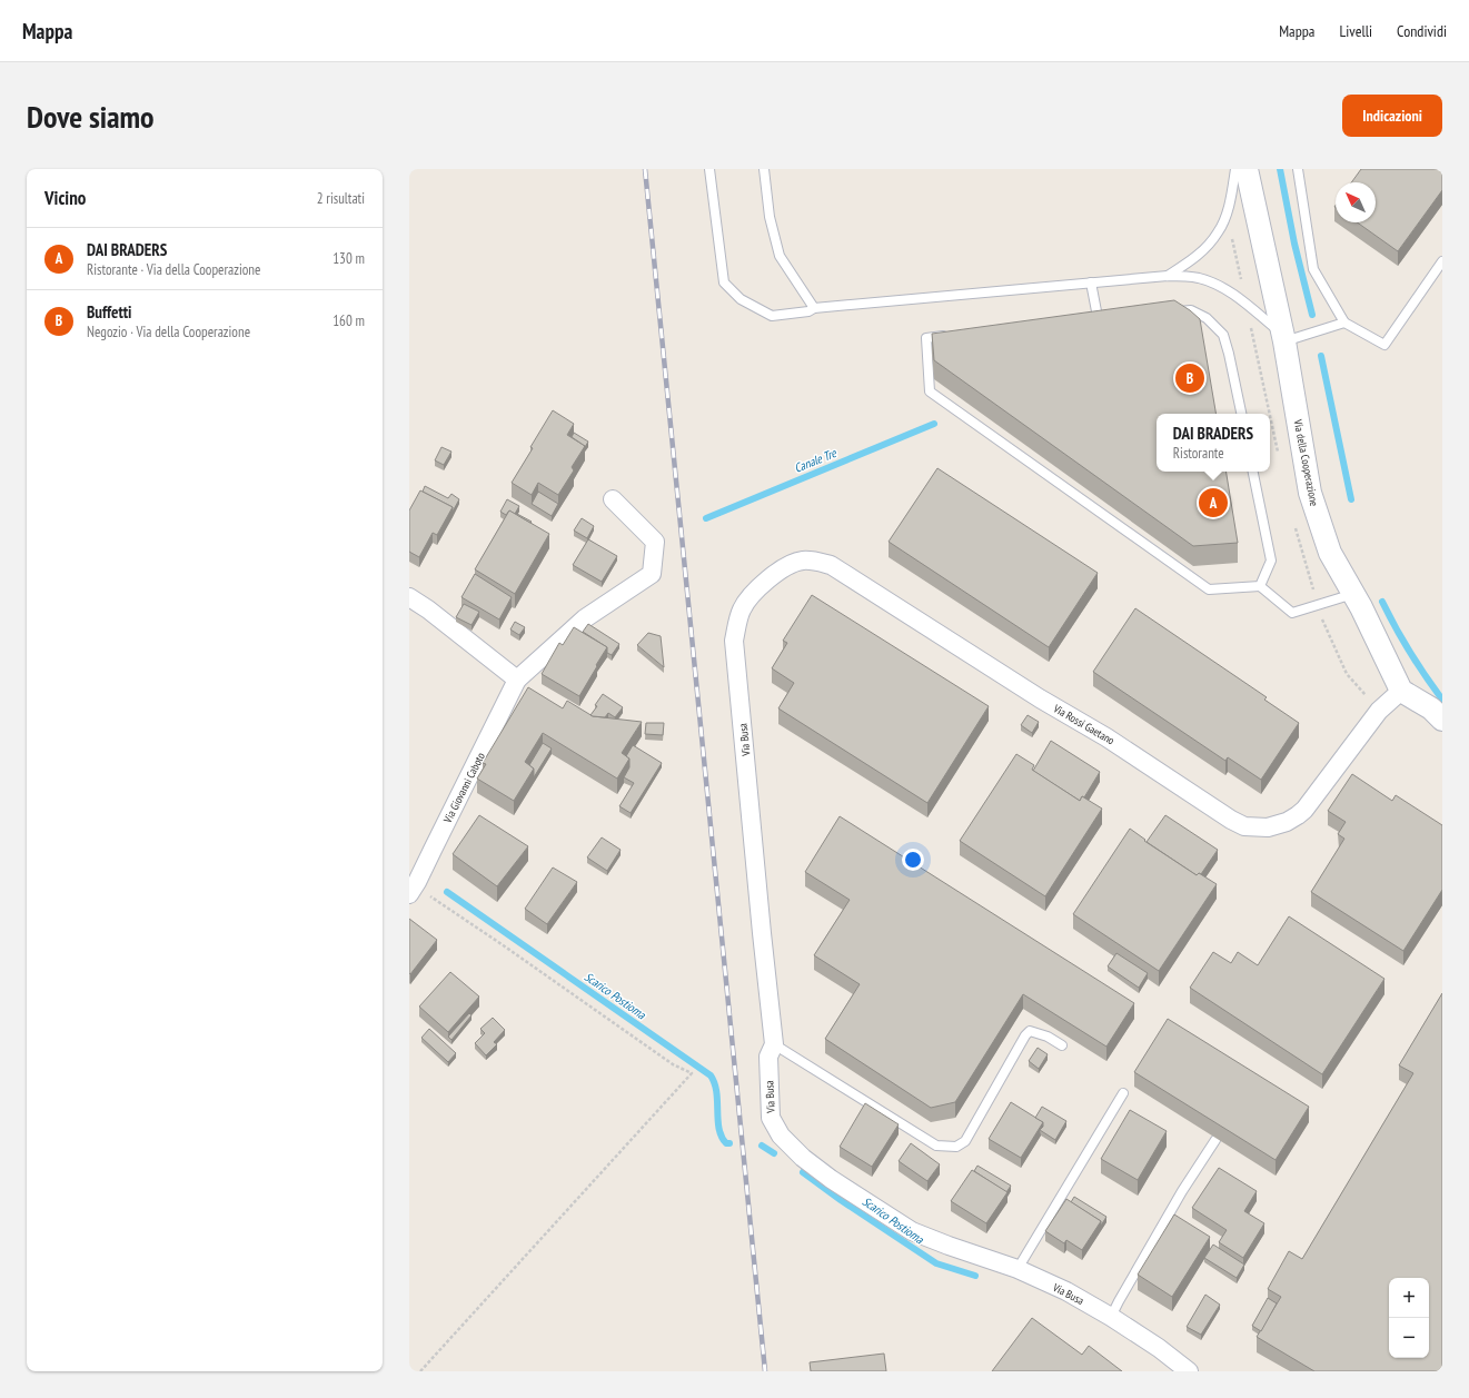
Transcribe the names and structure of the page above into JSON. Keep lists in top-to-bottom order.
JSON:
{
  "streets": {
    "street": [
      "Via della Cooperazione",
      "Via Rossi Gaetano",
      "Via Busa",
      "Via Giovanni Caboto"
    ]
  },
  "crossings": [
    ["Via della Cooperazione", "Via Rossi Gaetano"],
    ["Via Rossi Gaetano", "Via Busa"]
  ],
  "water": ["Canale Tre", "Scarico Postioma"],
  "north": "top left",
  "page": {
    "header": "Mappa",
    "nav": ["Mappa", "Livelli", "Condividi"],
    "buttons": "Indicazioni",
    "title": "Dove siamo",
    "heading": ["Vicino", "2 risultati"],
    "list": [
      {
        "mark": "A",
        "name": "DAI BRADERS",
        "note": "Ristorante · Via della Cooperazione",
        "value": "130 m"
      },
      {
        "mark": "B",
        "name": "Buffetti",
        "note": "Negozio · Via della Cooperazione",
        "value": "160 m"
      }
    ],
    "pins": ["B", "A"],
    "popup": ["DAI BRADERS", "Ristorante"],
    "map_buttons": ["+", "−"]
  }
}
